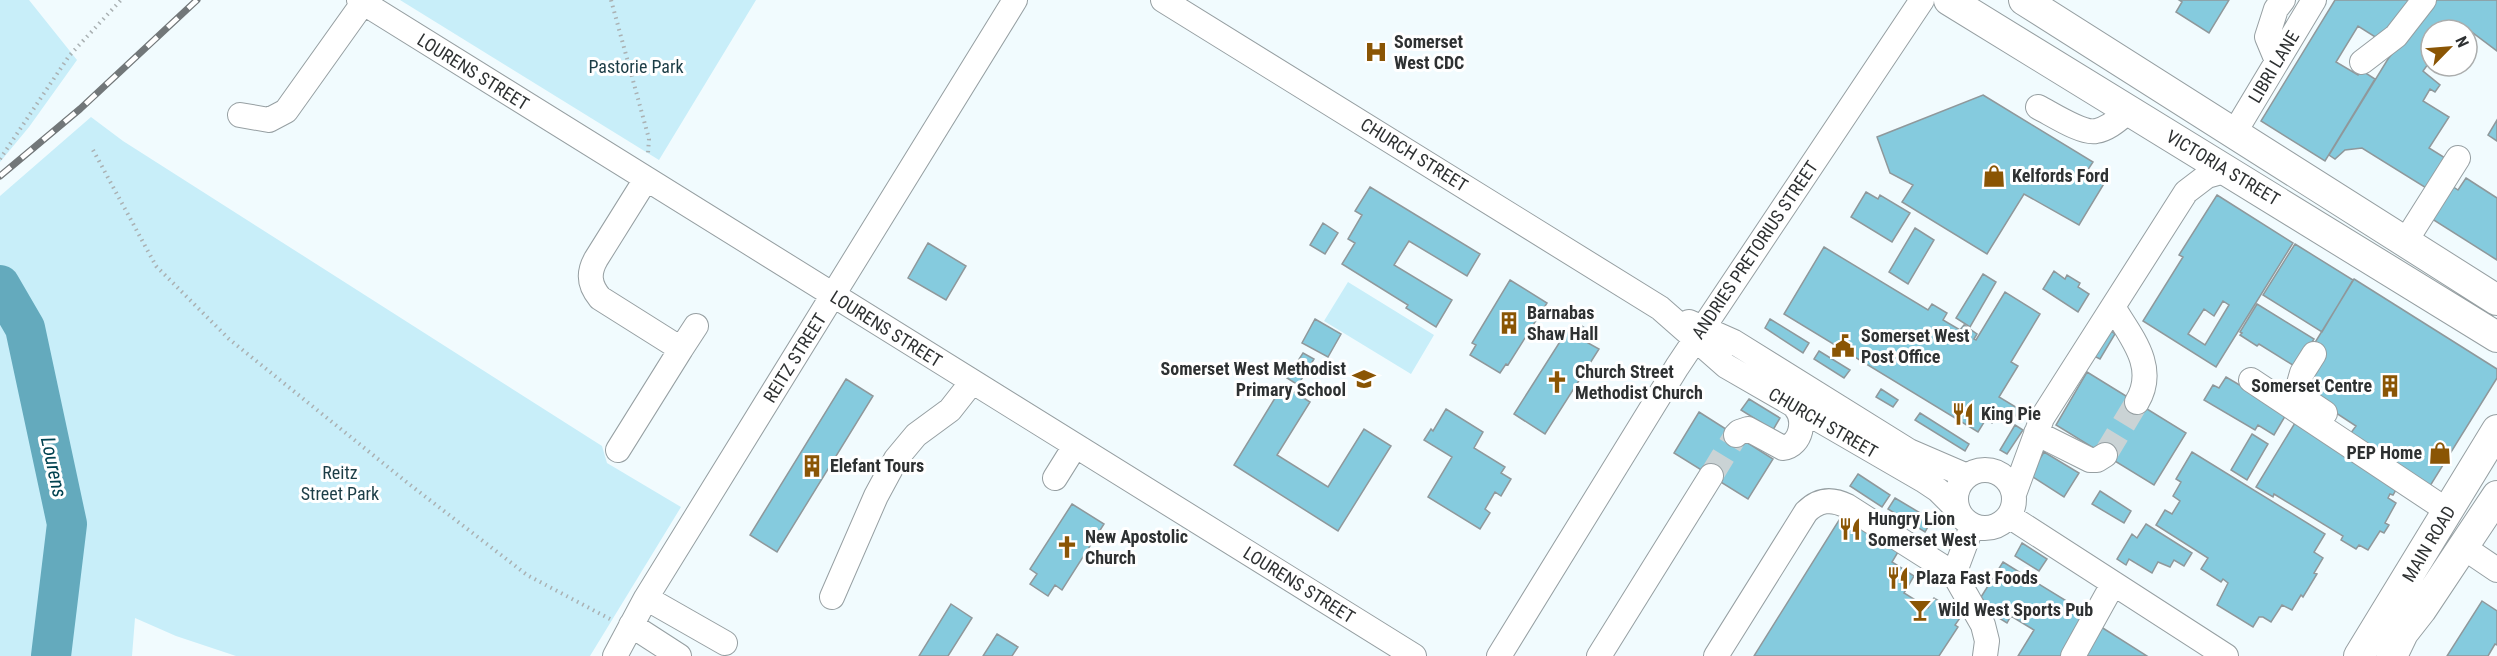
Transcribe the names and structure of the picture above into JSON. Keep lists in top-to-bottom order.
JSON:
{
  "streets": {
    "main road": ["VICTORIA STREET", "MAIN ROAD"],
    "street": [
      "LIBRI LANE",
      "LOURENS STREET",
      "CHURCH STREET",
      "ANDRIES PRETORIUS STREET",
      "REITZ STREET"
    ]
  },
  "crossings": [
    ["LIBRI LANE", "VICTORIA STREET"],
    ["LOURENS STREET", "REITZ STREET"],
    ["CHURCH STREET", "ANDRIES PRETORIUS STREET"]
  ],
  "water": ["Lourens"],
  "parks": ["Pastorie Park", "Reitz Street Park"],
  "places": {
    "hospital": ["Somerset West CDC"],
    "shop": ["Kelfords Ford", "PEP Home"],
    "building": ["Barnabas Shaw Hall", "Somerset Centre", "Elefant Tours"],
    "public building": ["Somerset West Post Office"],
    "school or university": ["Somerset West Methodist Primary School"],
    "church": ["Church Street Methodist Church", "New Apostolic Church"],
    "restaurant": ["King Pie", "Hungry Lion Somerset West", "Plaza Fast Foods"],
    "bar": ["Wild West Sports Pub"]
  },
  "north": "top right"
}
